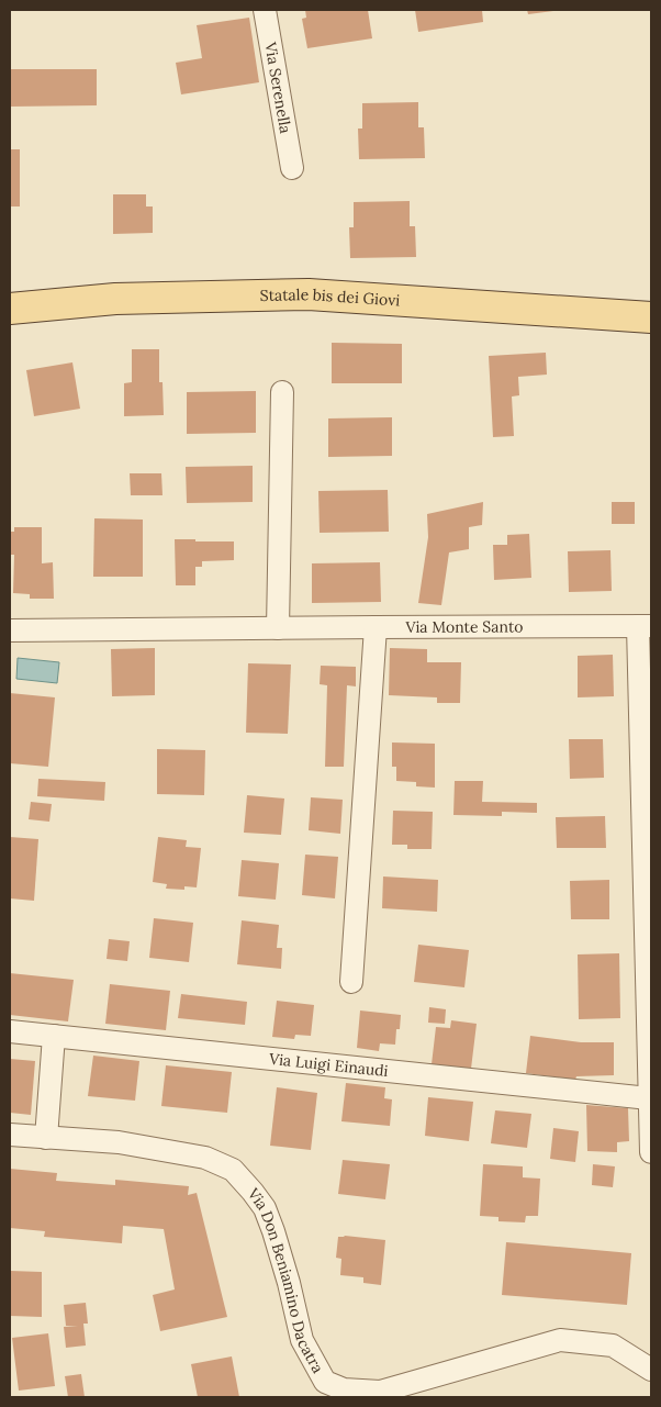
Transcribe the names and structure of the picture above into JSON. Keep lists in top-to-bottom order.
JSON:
{
  "streets": {
    "main road": ["Statale bis dei Giovi"],
    "street": [
      "Via Serenella",
      "Via Monte Santo",
      "Via Luigi Einaudi",
      "Via Don Beniamino Dacatra"
    ]
  }
}
